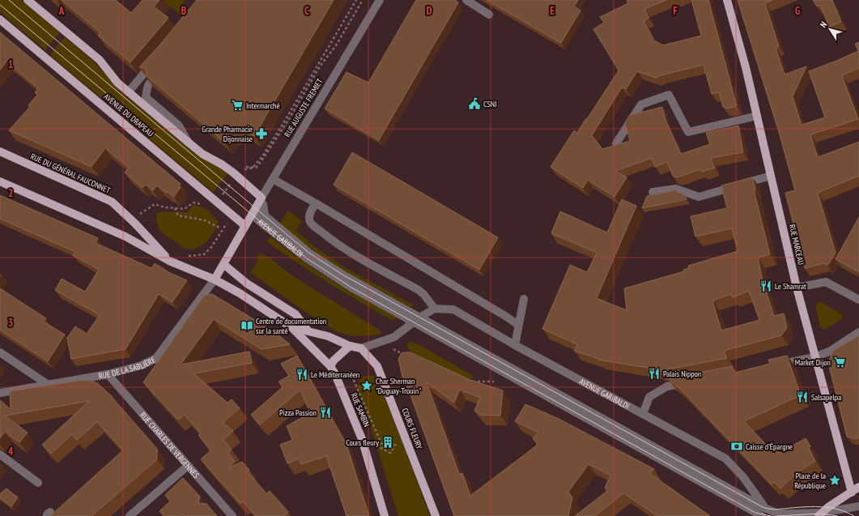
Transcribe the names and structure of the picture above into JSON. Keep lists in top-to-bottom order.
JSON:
{
  "streets": {
    "main road": [
      "RUE AUGUSTE FREMIET",
      "AVENUE DU DRAPEAU",
      "RUE DU GÉNÉRAL FAUCONNET",
      "RUE MARCEAU",
      "RUE SAMBIN",
      "COURS FLEURY"
    ],
    "street": ["AVENUE GARIBALDI", "RUE DE LA SABLIÈRE", "RUE CHARLES DE VERGENNES"]
  },
  "crossings": [
    ["RUE AUGUSTE FREMIET", "AVENUE DU DRAPEAU"],
    ["RUE AUGUSTE FREMIET", "RUE DU GÉNÉRAL FAUCONNET"],
    ["RUE AUGUSTE FREMIET", "AVENUE GARIBALDI"],
    ["RUE AUGUSTE FREMIET", "RUE DE LA SABLIÈRE"],
    ["RUE DU GÉNÉRAL FAUCONNET", "RUE DE LA SABLIÈRE"],
    ["RUE DU GÉNÉRAL FAUCONNET", "RUE SAMBIN"],
    ["RUE DE LA SABLIÈRE", "RUE CHARLES DE VERGENNES"]
  ],
  "places": {
    "public building": ["CSNJ"],
    "supermarket": ["Intermarché", "Market Dijon"],
    "pharmacy": ["Grande Pharmacie Dijonnaise"],
    "restaurant": [
      "Le Shamrat",
      "Palais Nippon",
      "Le Méditerranéen",
      "Salsapelpa",
      "Pizza Passion"
    ],
    "library": ["Centre de documentation sur la santé"],
    "place": ["Char Sherman \"Duguay-Trouin\"", "Place de la République"],
    "building": ["Cours fleury"],
    "bank": ["Caisse d'Épargne"]
  },
  "north": "top left",
  "grid": {
    "columns": [
      "A",
      "B",
      "C",
      "D",
      "E",
      "F",
      "G"
    ],
    "rows": [
      "1",
      "2",
      "3",
      "4"
    ]
  }
}
